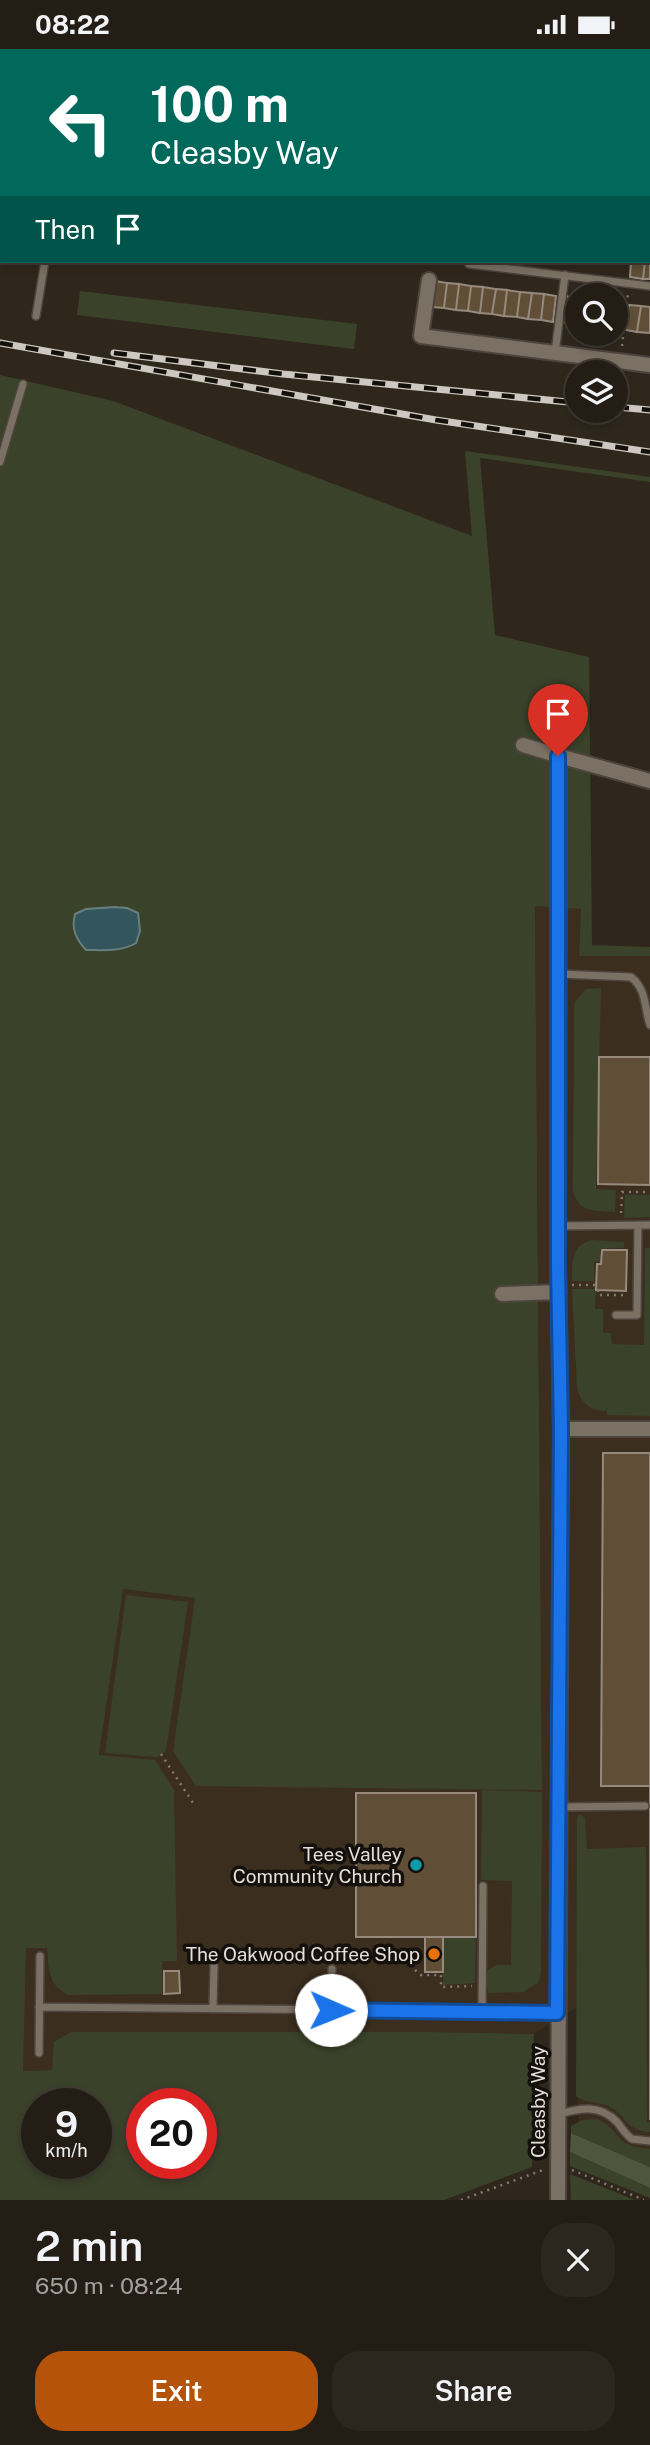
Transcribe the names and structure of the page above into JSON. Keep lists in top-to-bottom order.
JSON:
{
  "streets": {
    "street": ["Cleasby Way"]
  },
  "places": ["Tees Valley Community Church", "The Oakwood Coffee Shop"],
  "page": {
    "status": "08:22",
    "turn": ["100 m", "Cleasby Way"],
    "then": "Then",
    "speed": "9 km/h",
    "limit": "20",
    "heading": ["2 min", "650 m · 08:24"],
    "buttons": ["Exit", "Share"]
  }
}
